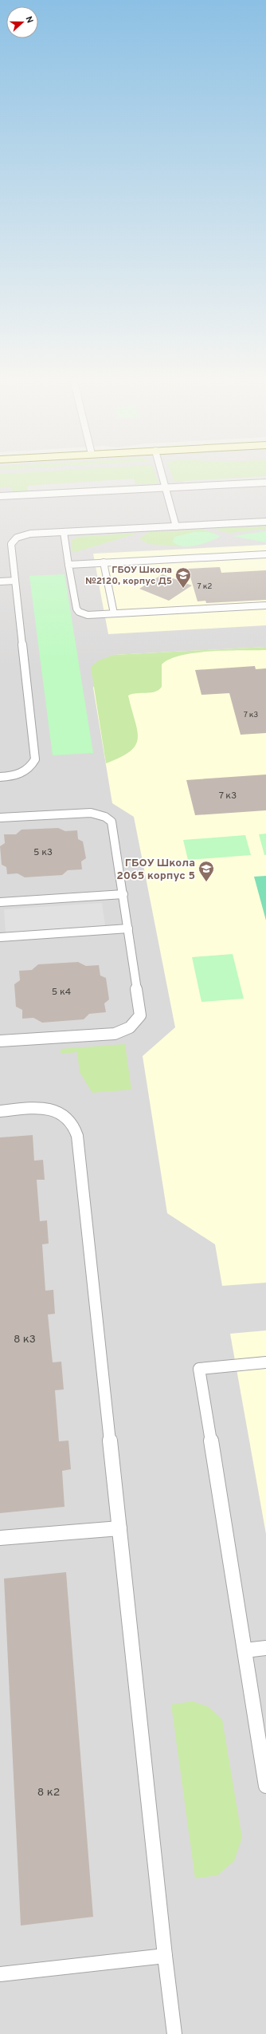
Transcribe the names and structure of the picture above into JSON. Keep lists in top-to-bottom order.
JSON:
{
  "places": {
    "school or university": ["ГБОУ Школа №2120, корпус Д5", "ГБОУ Школа 2065 корпус 5"]
  },
  "house_numbers": [
    "7 к2",
    "7 к3",
    "7 к3",
    "5 к3",
    "5 к4",
    "8 к3",
    "8 к2"
  ],
  "north": "right"
}
